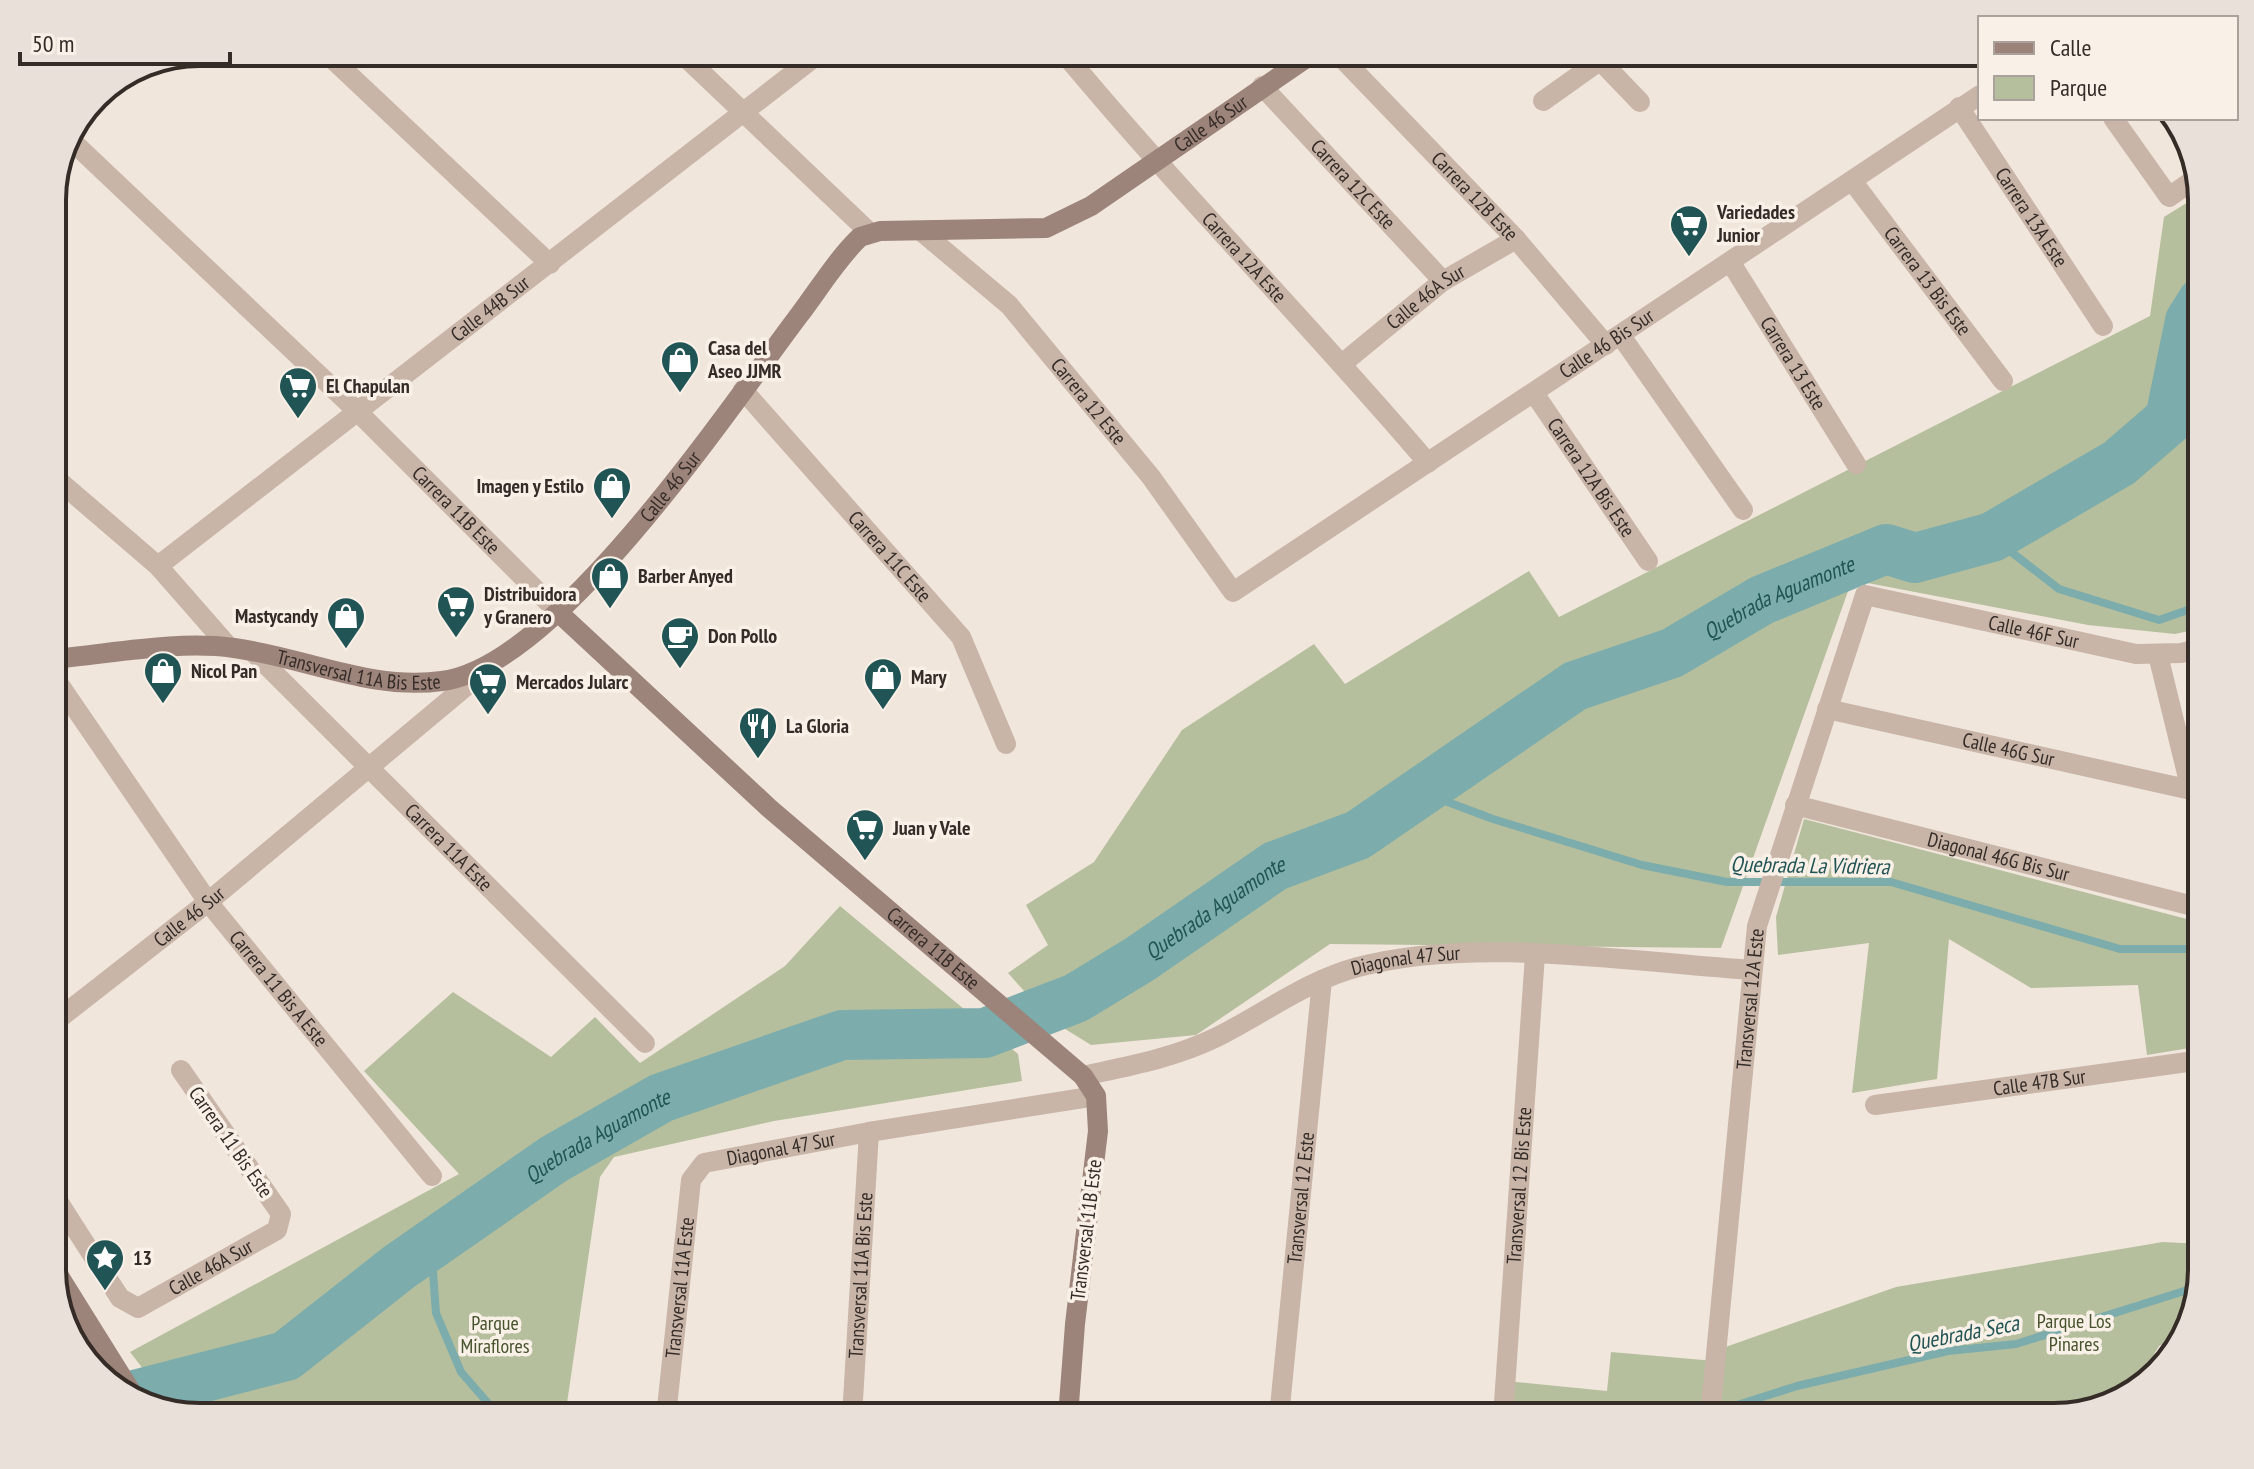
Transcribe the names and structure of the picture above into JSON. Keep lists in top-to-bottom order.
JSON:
{
  "streets": {
    "street": [
      "Calle 46 Sur",
      "Carrera 12C Este",
      "Carrera 12B Este",
      "Carrera 13A Este",
      "Carrera 12A Este",
      "Carrera 13 Bis Este",
      "Calle 46A Sur",
      "Calle 44B Sur",
      "Calle 46 Bis Sur",
      "Carrera 13 Este",
      "Carrera 12 Este",
      "Carrera 12A Bis Este",
      "Carrera 11B Este",
      "Carrera 11C Este",
      "Calle 46F Sur",
      "Transversal 11A Bis Este",
      "Calle 46G Sur",
      "Carrera 11A Este",
      "Diagonal 46G Bis Sur",
      "Diagonal 47 Sur",
      "Carrera 11 Bis A Este",
      "Transversal 12A Este",
      "Calle 47B Sur",
      "Carrera 11 Bis Este",
      "Transversal 12 Bis Este",
      "Transversal 12 Este",
      "Transversal 11B Este",
      "Transversal 11A Este"
    ]
  },
  "crossings": [
    ["Calle 46 Sur", "Carrera 12C Este"],
    ["Calle 46 Sur", "Carrera 12A Este"],
    ["Calle 46 Sur", "Carrera 12 Este"],
    ["Calle 46 Sur", "Carrera 11B Este"],
    ["Calle 46 Sur", "Carrera 11C Este"],
    ["Calle 46 Sur", "Transversal 11A Bis Este"],
    ["Calle 46 Sur", "Carrera 11A Este"],
    ["Calle 46 Sur", "Carrera 11 Bis A Este"],
    ["Carrera 12C Este", "Calle 46A Sur"],
    ["Carrera 12B Este", "Calle 46A Sur"],
    ["Carrera 12B Este", "Calle 46 Bis Sur"],
    ["Carrera 13A Este", "Calle 46 Bis Sur"],
    ["Carrera 12A Este", "Calle 46A Sur"],
    ["Carrera 12A Este", "Calle 46 Bis Sur"],
    ["Carrera 13 Bis Este", "Calle 46 Bis Sur"],
    ["Calle 46A Sur", "Carrera 11 Bis Este"],
    ["Calle 44B Sur", "Carrera 11B Este"],
    ["Calle 46 Bis Sur", "Carrera 13 Este"],
    ["Calle 46 Bis Sur", "Carrera 12 Este"],
    ["Calle 46 Bis Sur", "Carrera 12A Bis Este"],
    ["Carrera 11B Este", "Diagonal 47 Sur"],
    ["Calle 46F Sur", "Calle 46G Sur"],
    ["Calle 46F Sur", "Transversal 12A Este"],
    ["Transversal 11A Bis Este", "Carrera 11A Este"],
    ["Transversal 11A Bis Este", "Diagonal 47 Sur"],
    ["Calle 46G Sur", "Transversal 12A Este"],
    ["Diagonal 46G Bis Sur", "Transversal 12A Este"],
    ["Diagonal 47 Sur", "Transversal 12A Este"],
    ["Diagonal 47 Sur", "Transversal 12 Bis Este"],
    ["Diagonal 47 Sur", "Transversal 12 Este"],
    ["Diagonal 47 Sur", "Transversal 11B Este"],
    ["Diagonal 47 Sur", "Transversal 11A Este"]
  ],
  "water": ["Quebrada Aguamonte", "Quebrada La Vidriera", "Quebrada Seca"],
  "parks": ["Parque Los Pinares", "Parque Miraflores"],
  "places": {
    "supermarket": [
      "Variedades Junior",
      "El Chapulan",
      "Distribuidora y Granero",
      "Mercados Jularc",
      "Juan y Vale"
    ],
    "shop": [
      "Casa del Aseo JJMR",
      "Imagen y Estilo",
      "Barber Anyed",
      "Mastycandy",
      "Nicol Pan",
      "Mary"
    ],
    "cafe": ["Don Pollo"],
    "restaurant": ["La Gloria"],
    "place": ["13"]
  },
  "legend": ["Calle", "Parque"],
  "scale_bar": "50 m"
}
